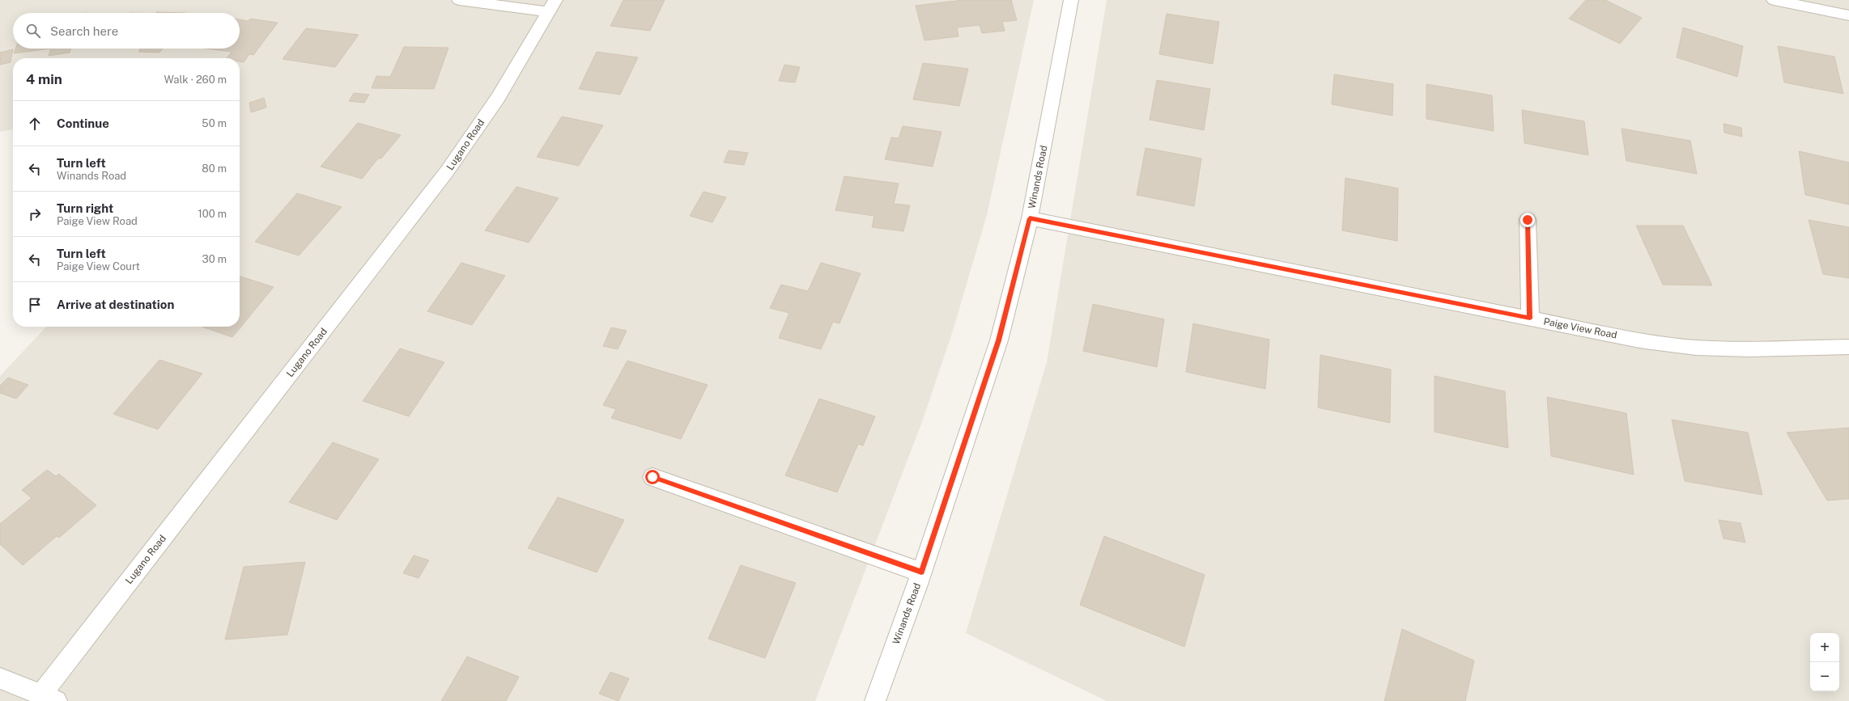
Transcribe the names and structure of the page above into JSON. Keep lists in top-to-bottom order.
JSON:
{
  "streets": {
    "street": ["Lugano Road", "Winands Road", "Paige View Road"]
  },
  "crossings": [
    ["Winands Road", "Paige View Road"]
  ],
  "page": {
    "search": "Search here",
    "heading": ["4 min", "Walk · 260 m"],
    "list": [
      ["Continue", "50 m"],
      ["Turn left", "Winands Road", "80 m"],
      ["Turn right", "Paige View Road", "100 m"],
      ["Turn left", "Paige View Court", "30 m"],
      "Arrive at destination"
    ],
    "map_buttons": ["+", "−"]
  }
}
